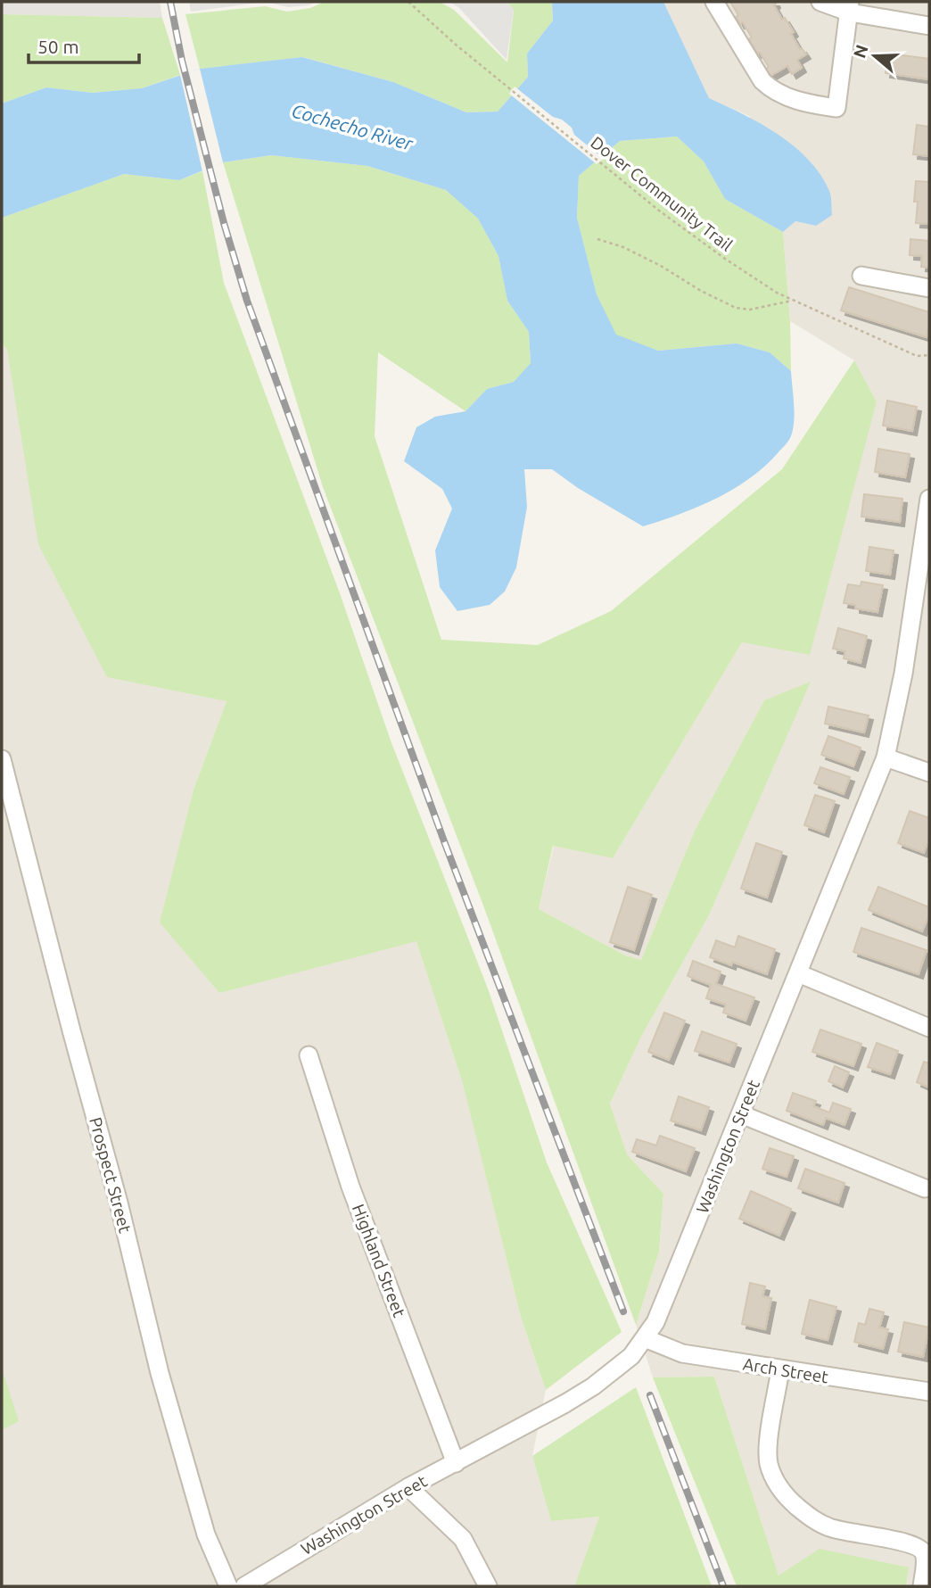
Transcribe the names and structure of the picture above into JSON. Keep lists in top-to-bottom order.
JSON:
{
  "streets": {
    "street": [
      "Washington Street",
      "Prospect Street",
      "Highland Street",
      "Arch Street"
    ],
    "path": ["Dover Community Trail"]
  },
  "crossings": [
    ["Washington Street", "Highland Street"],
    ["Washington Street", "Arch Street"]
  ],
  "water": ["Cochecho River"],
  "scale_bar": "50 m",
  "north": "left"
}
